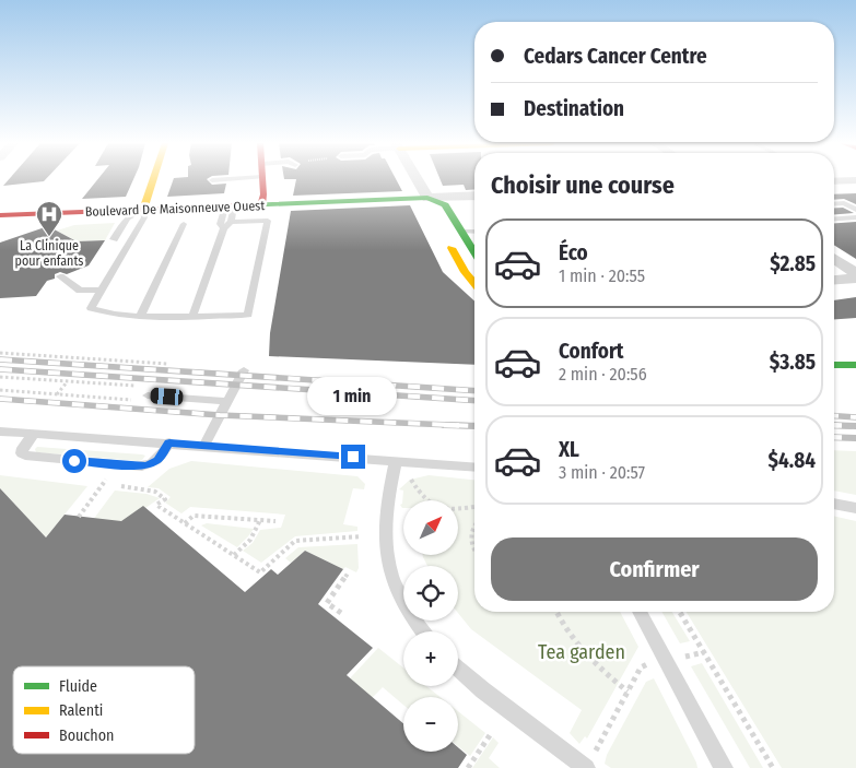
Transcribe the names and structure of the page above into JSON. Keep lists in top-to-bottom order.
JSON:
{
  "streets": {
    "main road": ["Boulevard De Maisonneuve Ouest"]
  },
  "parks": ["Tea garden"],
  "places": {
    "hospital": ["La Clinique pour enfants"]
  },
  "legend": ["Fluide", "Ralenti", "Bouchon"],
  "north": "top right",
  "page": {
    "banner": ["Cedars Cancer Centre", "Destination"],
    "heading": "Choisir une course",
    "list": [
      {
        "name": "Éco",
        "note": "1 min · 20:55",
        "value": "$2.85"
      },
      {
        "name": "Confort",
        "note": "2 min · 20:56",
        "value": "$3.85"
      },
      {
        "name": "XL",
        "note": "3 min · 20:57",
        "value": "$4.84"
      }
    ],
    "bubble": "1 min",
    "map_buttons": ["+", "−"],
    "buttons": "Confirmer"
  }
}
